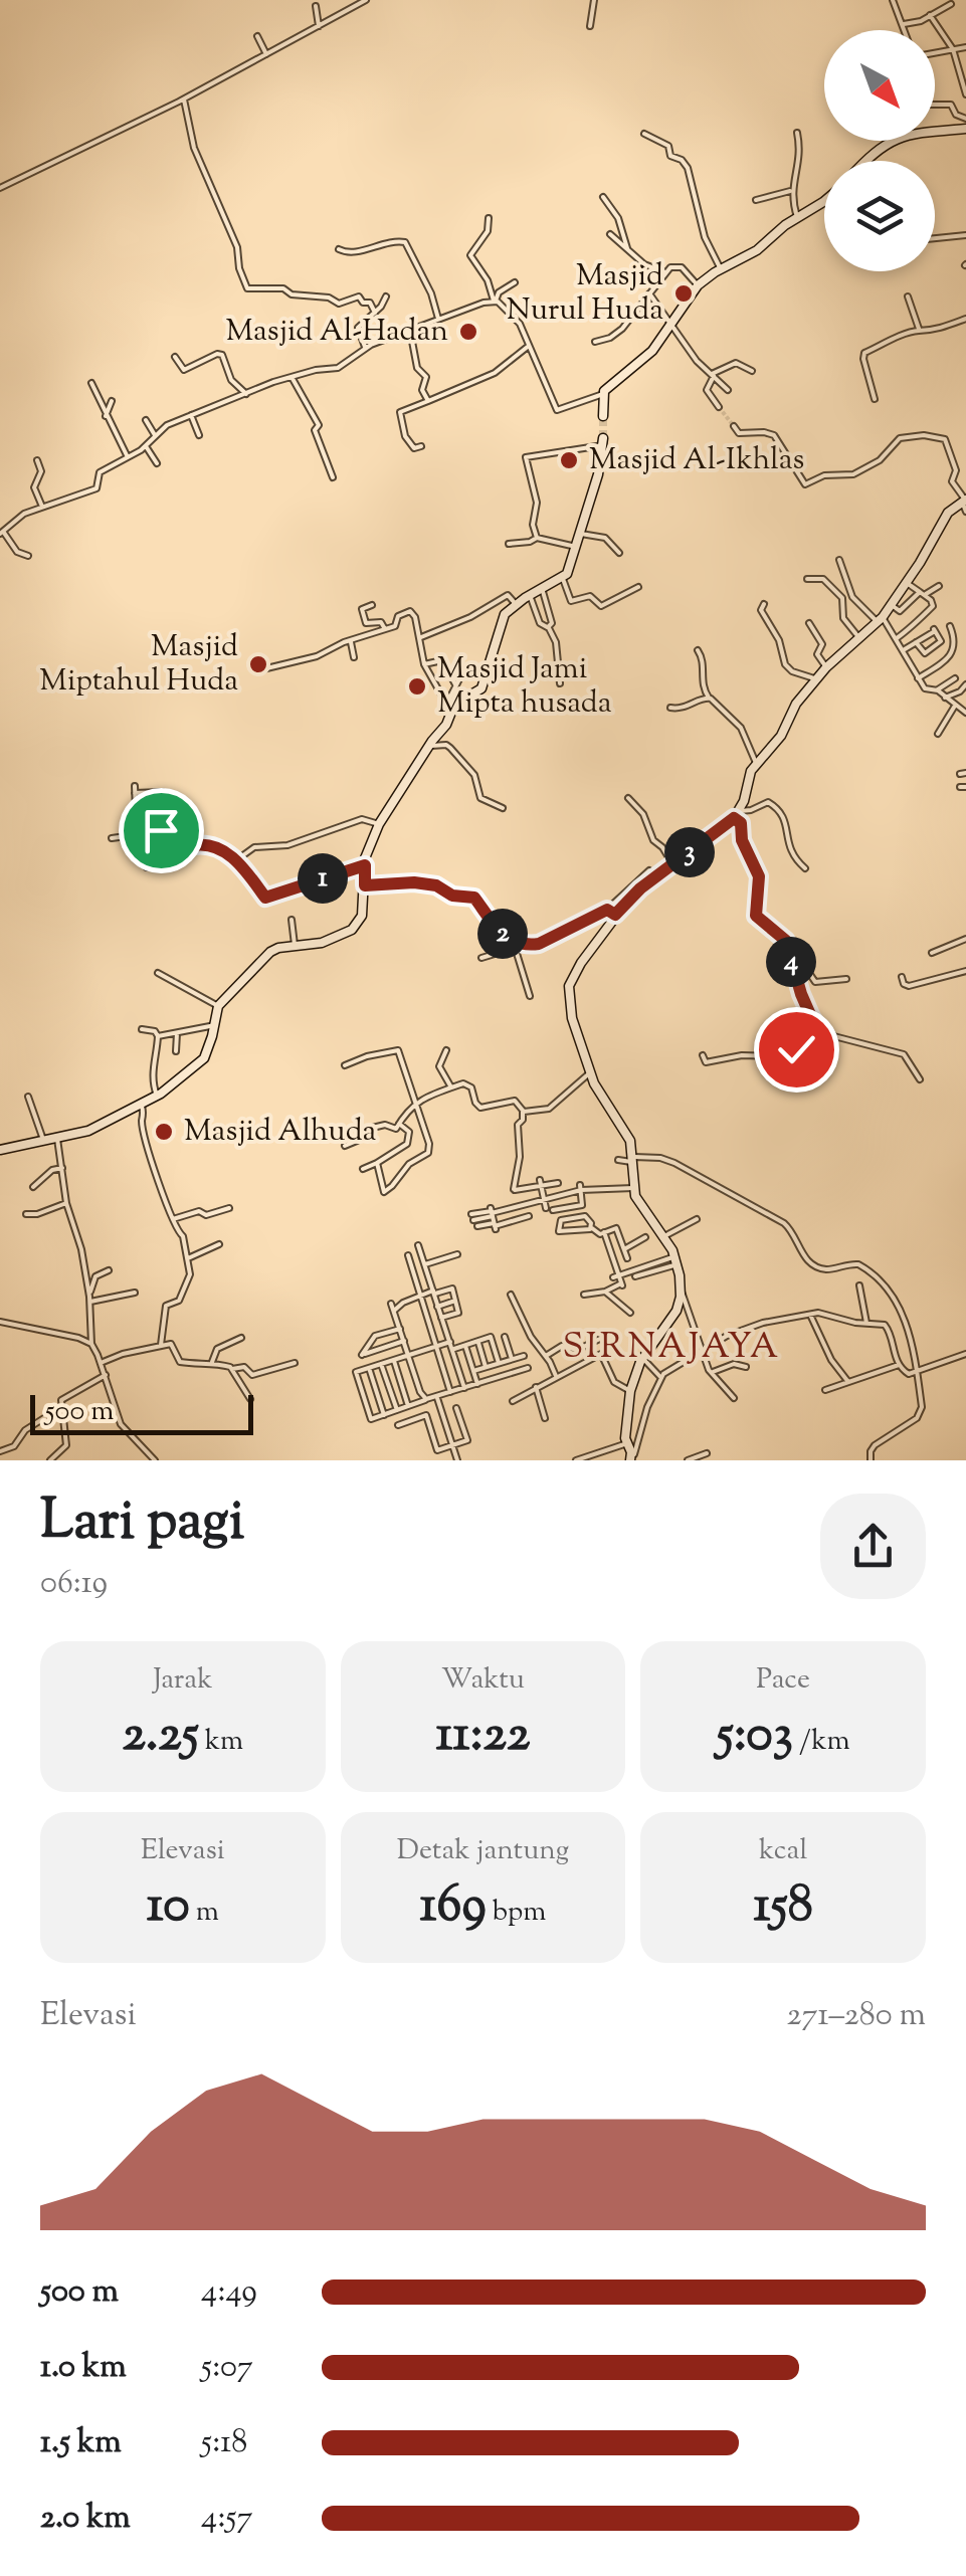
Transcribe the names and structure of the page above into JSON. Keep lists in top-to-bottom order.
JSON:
{
  "districts": ["SIRNAJAYA"],
  "places": [
    "Masjid Nurul Huda",
    "Masjid Al-Hadan",
    "Masjid Al-Ikhlas",
    "Masjid Miptahul Huda",
    "Masjid Jami Mipta husada",
    "Masjid Alhuda"
  ],
  "scale_bar": "500 m",
  "north": "bottom right",
  "page": {
    "pins": [
      "3",
      "1",
      "2",
      "4"
    ],
    "scale": "500 m",
    "heading": ["Lari pagi", "06:19"],
    "stats": [
      ["Jarak", "2.25 km"],
      ["Waktu", "11:22"],
      ["Pace", "5:03 /km"],
      ["Elevasi", "10 m"],
      ["Detak jantung", "169 bpm"],
      ["kcal", "158"]
    ],
    "chart": ["Elevasi", "271–280 m"],
    "list": [
      {
        "name": "500 m",
        "note": "4:49"
      },
      {
        "name": "1.0 km",
        "note": "5:07"
      },
      {
        "name": "1.5 km",
        "note": "5:18"
      },
      {
        "name": "2.0 km",
        "note": "4:57"
      }
    ]
  }
}
